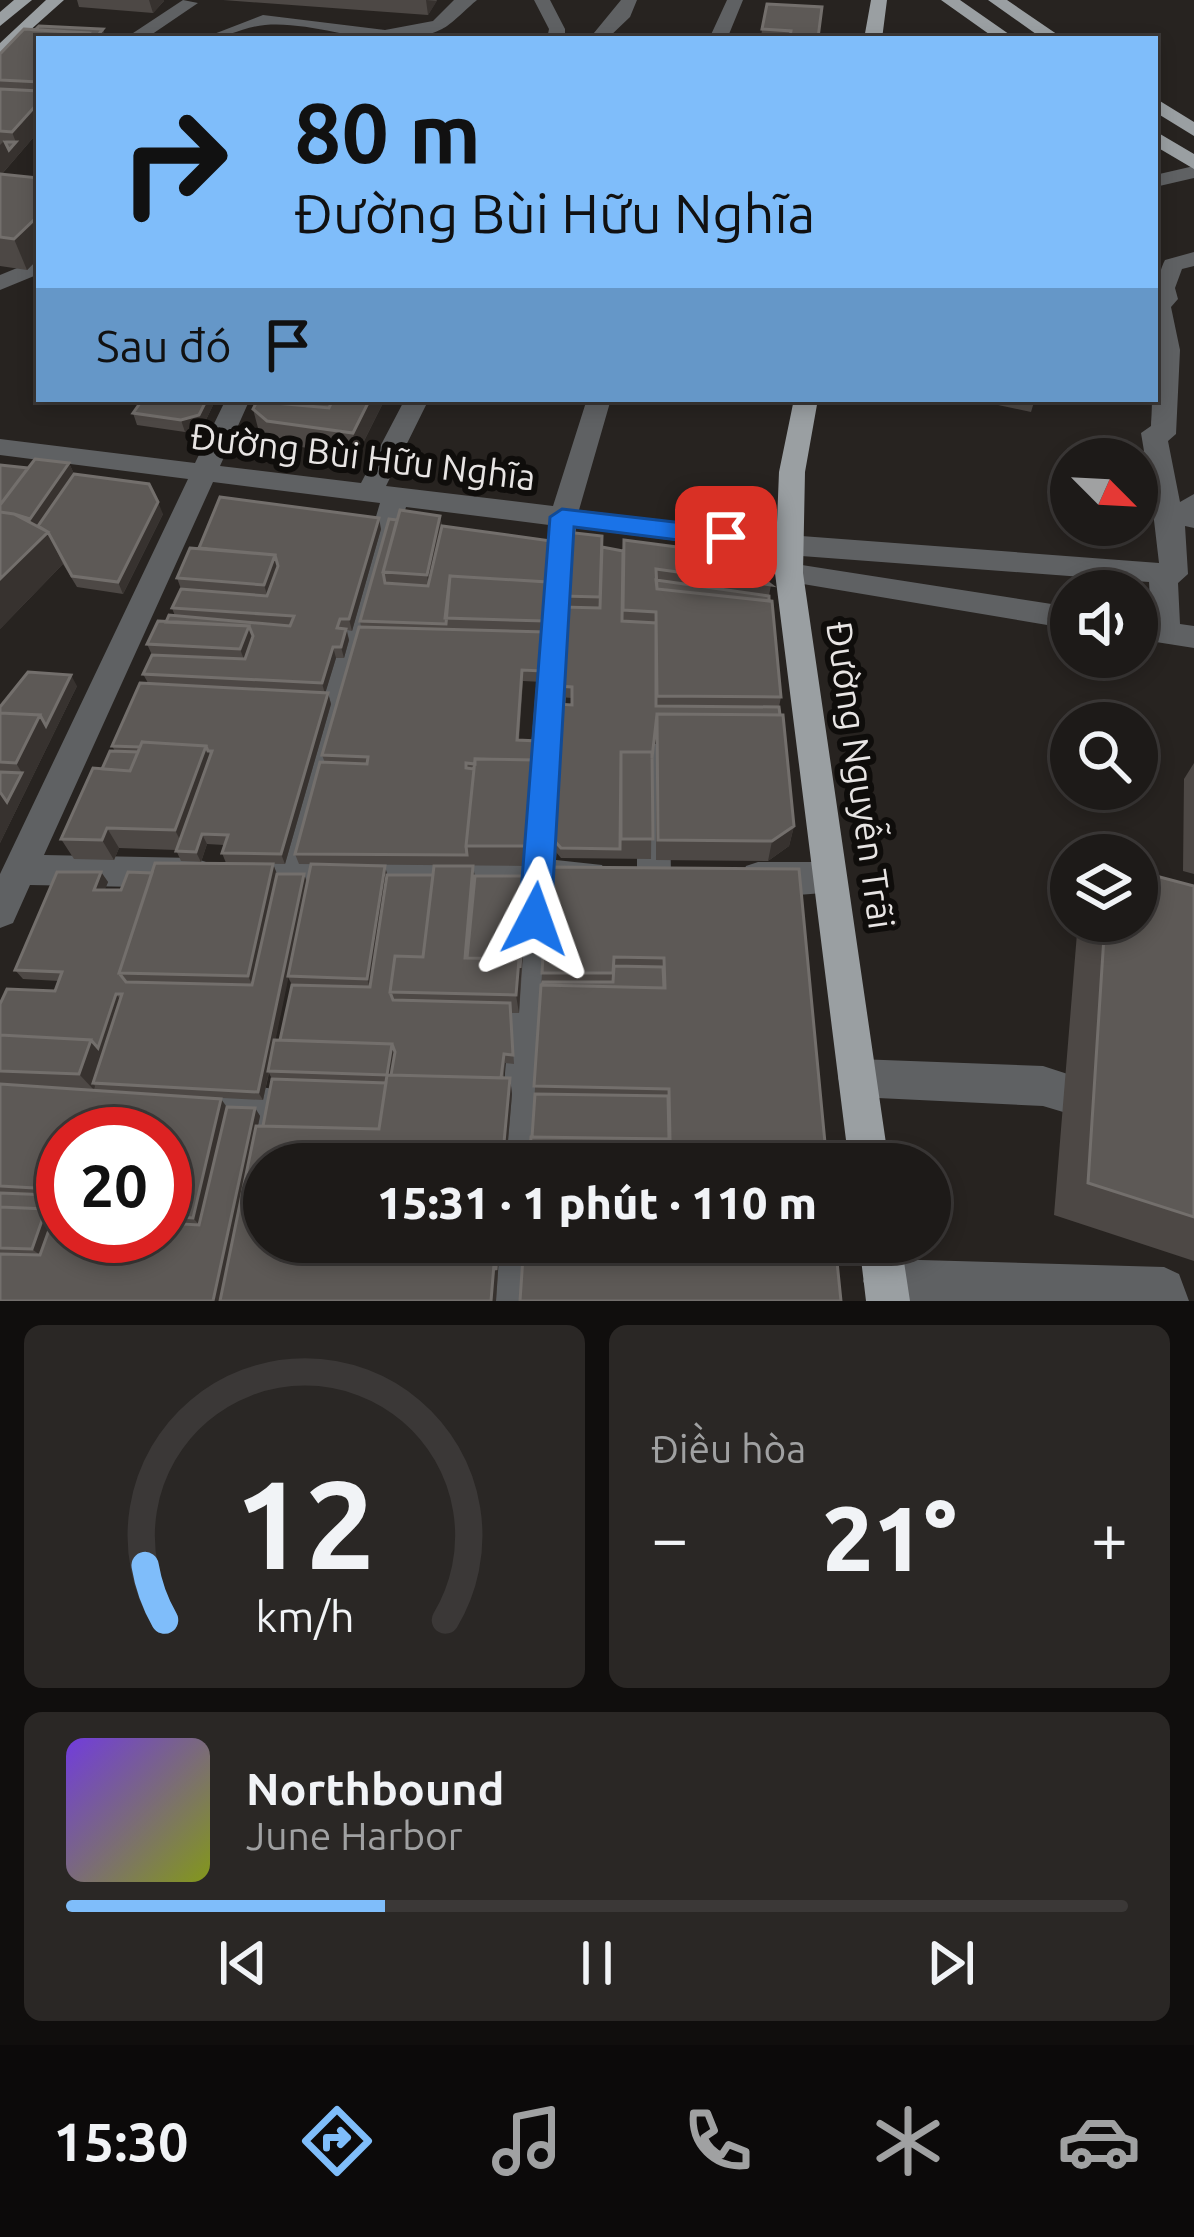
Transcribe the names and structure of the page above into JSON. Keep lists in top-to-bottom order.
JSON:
{
  "streets": {
    "main road": ["Đường Nguyễn Trãi"],
    "street": ["Đường Bùi Hữu Nghĩa"]
  },
  "crossings": [
    ["Đường Bùi Hữu Nghĩa", "Đường Nguyễn Trãi"]
  ],
  "north": "bottom right",
  "page": {
    "turn": ["80 m", "Đường Bùi Hữu Nghĩa"],
    "then": "Sau đó",
    "limit": "20",
    "trip": "15:31 · 1 phút · 110 m",
    "tile": "Điều hòa",
    "heat": ["−", "21°", "+"],
    "song": ["Northbound", "June Harbor"],
    "tabs": "15:30",
    "gauge": ["12", "km/h"]
  }
}
